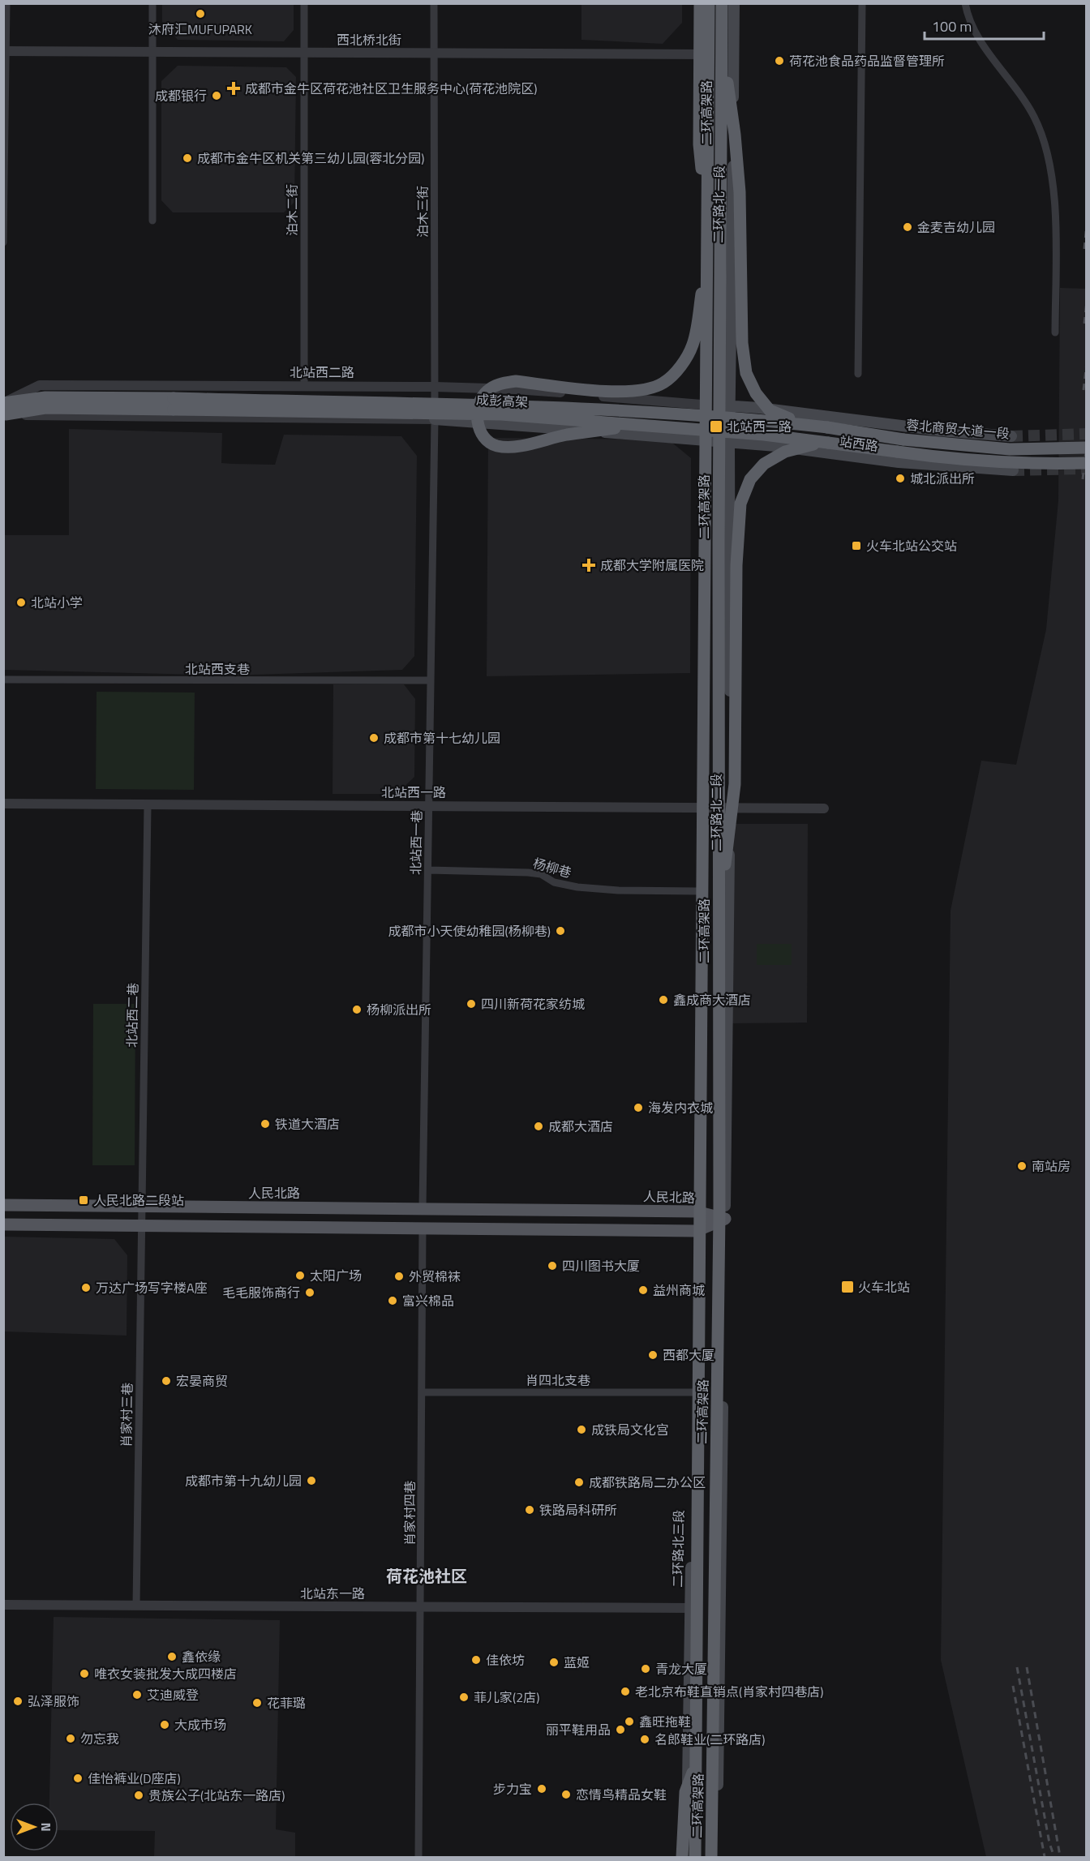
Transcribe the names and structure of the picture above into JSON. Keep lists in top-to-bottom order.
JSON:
{
  "streets": {
    "highway": ["二环高架路", "成彭高架", "蓉北商贸大道一段"],
    "main road": [
      "二环路北一段",
      "站西路",
      "二环路北二段",
      "人民北路",
      "二环路北三段"
    ],
    "street": [
      "西北桥北街",
      "泊木二街",
      "泊木三街",
      "北站西二路",
      "北站西支巷",
      "北站西一路",
      "北站西一巷",
      "杨柳巷",
      "北站西二巷",
      "肖四北支巷",
      "肖家村三巷",
      "肖家村四巷",
      "北站东一路"
    ]
  },
  "crossings": [
    ["西北桥北街", "二环路北一段"],
    ["西北桥北街", "泊木二街"],
    ["西北桥北街", "泊木三街"],
    ["二环路北一段", "北站西二路"],
    ["二环路北一段", "站西路"],
    ["二环路北一段", "二环路北二段"],
    ["泊木二街", "北站西二路"],
    ["泊木三街", "北站西二路"],
    ["泊木三街", "北站西一巷"],
    ["北站西二路", "站西路"],
    ["北站西二路", "二环路北二段"],
    ["成彭高架", "蓉北商贸大道一段"],
    ["站西路", "二环路北二段"],
    ["北站西支巷", "北站西一巷"],
    ["北站西一路", "二环路北二段"],
    ["北站西一路", "北站西一巷"],
    ["北站西一路", "北站西二巷"],
    ["二环路北二段", "杨柳巷"],
    ["二环路北二段", "人民北路"],
    ["二环路北二段", "二环路北三段"],
    ["北站西一巷", "杨柳巷"],
    ["北站西一巷", "人民北路"],
    ["北站西二巷", "人民北路"],
    ["北站西二巷", "肖家村三巷"],
    ["人民北路", "二环路北三段"],
    ["肖四北支巷", "肖家村四巷"],
    ["肖四北支巷", "二环路北三段"],
    ["肖家村三巷", "北站东一路"],
    ["肖家村四巷", "北站东一路"],
    ["二环路北三段", "北站东一路"]
  ],
  "districts": ["荷花池社区"],
  "places": {
    "other": [
      "沐府汇MUFUPARK",
      "荷花池食品药品监督管理所",
      "成都银行",
      "成都市金牛区机关第三幼儿园(蓉北分园)",
      "金麦吉幼儿园",
      "城北派出所",
      "北站小学",
      "成都市第十七幼儿园",
      "成都市小天使幼稚园(杨柳巷)",
      "鑫成商大酒店",
      "四川新荷花家纺城",
      "杨柳派出所",
      "海发内衣城",
      "铁道大酒店",
      "成都大酒店",
      "南站房",
      "四川图书大厦",
      "太阳广场",
      "外贸棉袜",
      "万达广场写字楼A座",
      "益州商城",
      "毛毛服饰商行",
      "富兴棉品",
      "西都大厦",
      "宏晏商贸",
      "成铁局文化宫",
      "成都市第十九幼儿园",
      "成都铁路局二办公区",
      "铁路局科研所",
      "鑫依缘",
      "佳依坊",
      "蓝姬",
      "青龙大厦",
      "唯衣女装批发大成四楼店",
      "老北京布鞋直销点(肖家村四巷店)",
      "艾迪威登",
      "菲儿家(2店)",
      "弘泽服饰",
      "花菲璐",
      "鑫旺拖鞋",
      "大成市场",
      "丽平鞋用品",
      "勿忘我",
      "名郎鞋业(二环路店)",
      "佳怡裤业(D座店)",
      "步力宝",
      "恋情鸟精品女鞋",
      "贵族公子(北站东一路店)"
    ],
    "health": ["成都市金牛区荷花池社区卫生服务中心(荷花池院区)", "成都大学附属医院"],
    "transit": [
      "北站西二路",
      "火车北站公交站",
      "人民北路二段站",
      "火车北站"
    ]
  },
  "scale_bar": "100 m",
  "north": "right"
}
